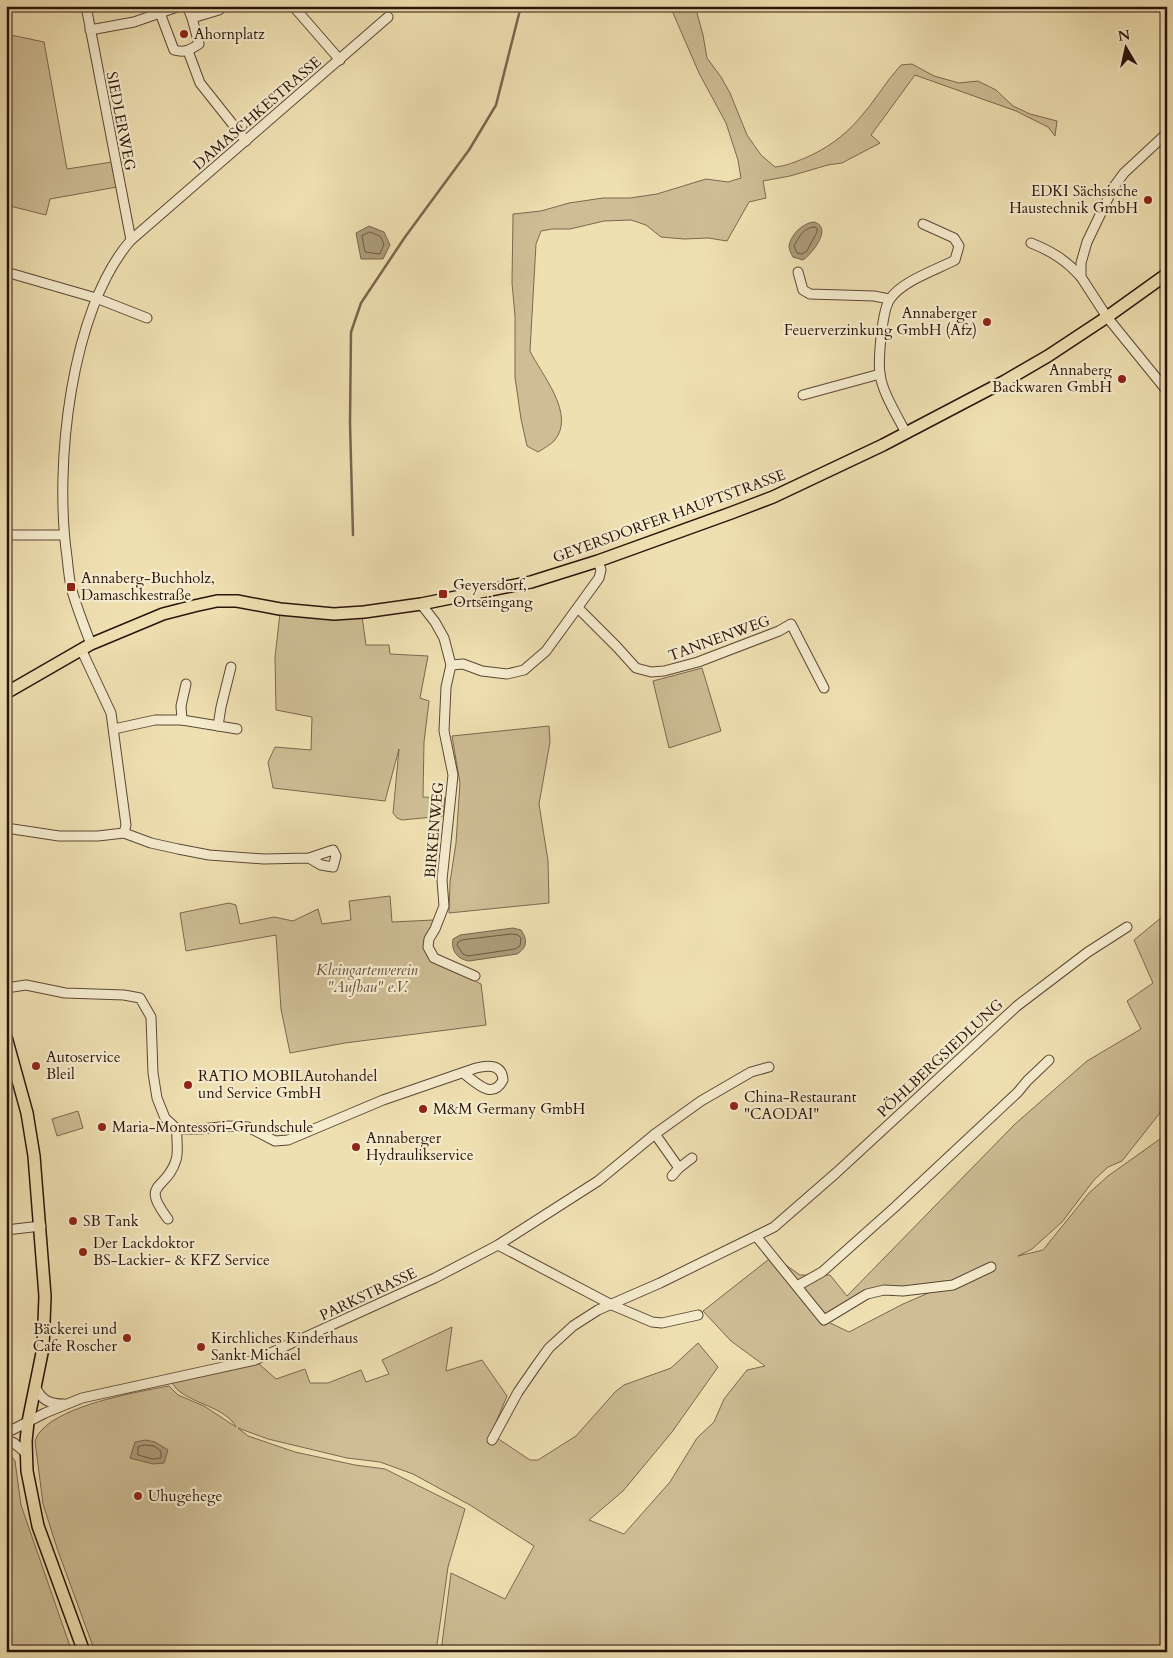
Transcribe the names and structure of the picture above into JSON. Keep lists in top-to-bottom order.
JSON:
{
  "streets": {
    "main road": ["GEYERSDORFER HAUPTSTRASSE"],
    "street": [
      "DAMASCHKESTRASSE",
      "SIEDLERWEG",
      "TANNENWEG",
      "BIRKENWEG",
      "PÖHLBERGSIEDLUNG",
      "PARKSTRASSE"
    ]
  },
  "crossings": [
    ["DAMASCHKESTRASSE", "SIEDLERWEG"],
    ["DAMASCHKESTRASSE", "GEYERSDORFER HAUPTSTRASSE"],
    ["GEYERSDORFER HAUPTSTRASSE", "BIRKENWEG"]
  ],
  "parks": ["Kleingartenverein \"Aufbau\" e.V."],
  "places": {
    "other": [
      "Ahornplatz",
      "EDKI Sächsische Haustechnik GmbH",
      "Annaberger Feuerverzinkung GmbH (Afz)",
      "Annaberg Backwaren GmbH",
      "Autoservice Bleil",
      "RATIO MOBILAutohandel und Service GmbH",
      "China-Restaurant \"CAODAI\"",
      "M&M Germany GmbH",
      "Maria-Montessori-Grundschule",
      "Annaberger Hydraulikservice",
      "SB Tank",
      "Der Lackdoktor BS-Lackier- & KFZ Service",
      "Bäckerei und Cafe Roscher",
      "Kirchliches Kinderhaus Sankt Michael",
      "Uhugehege"
    ],
    "transit": ["Annaberg-Buchholz, Damaschkestraße", "Geyersdorf, Ortseingang"]
  },
  "north": "top"
}
